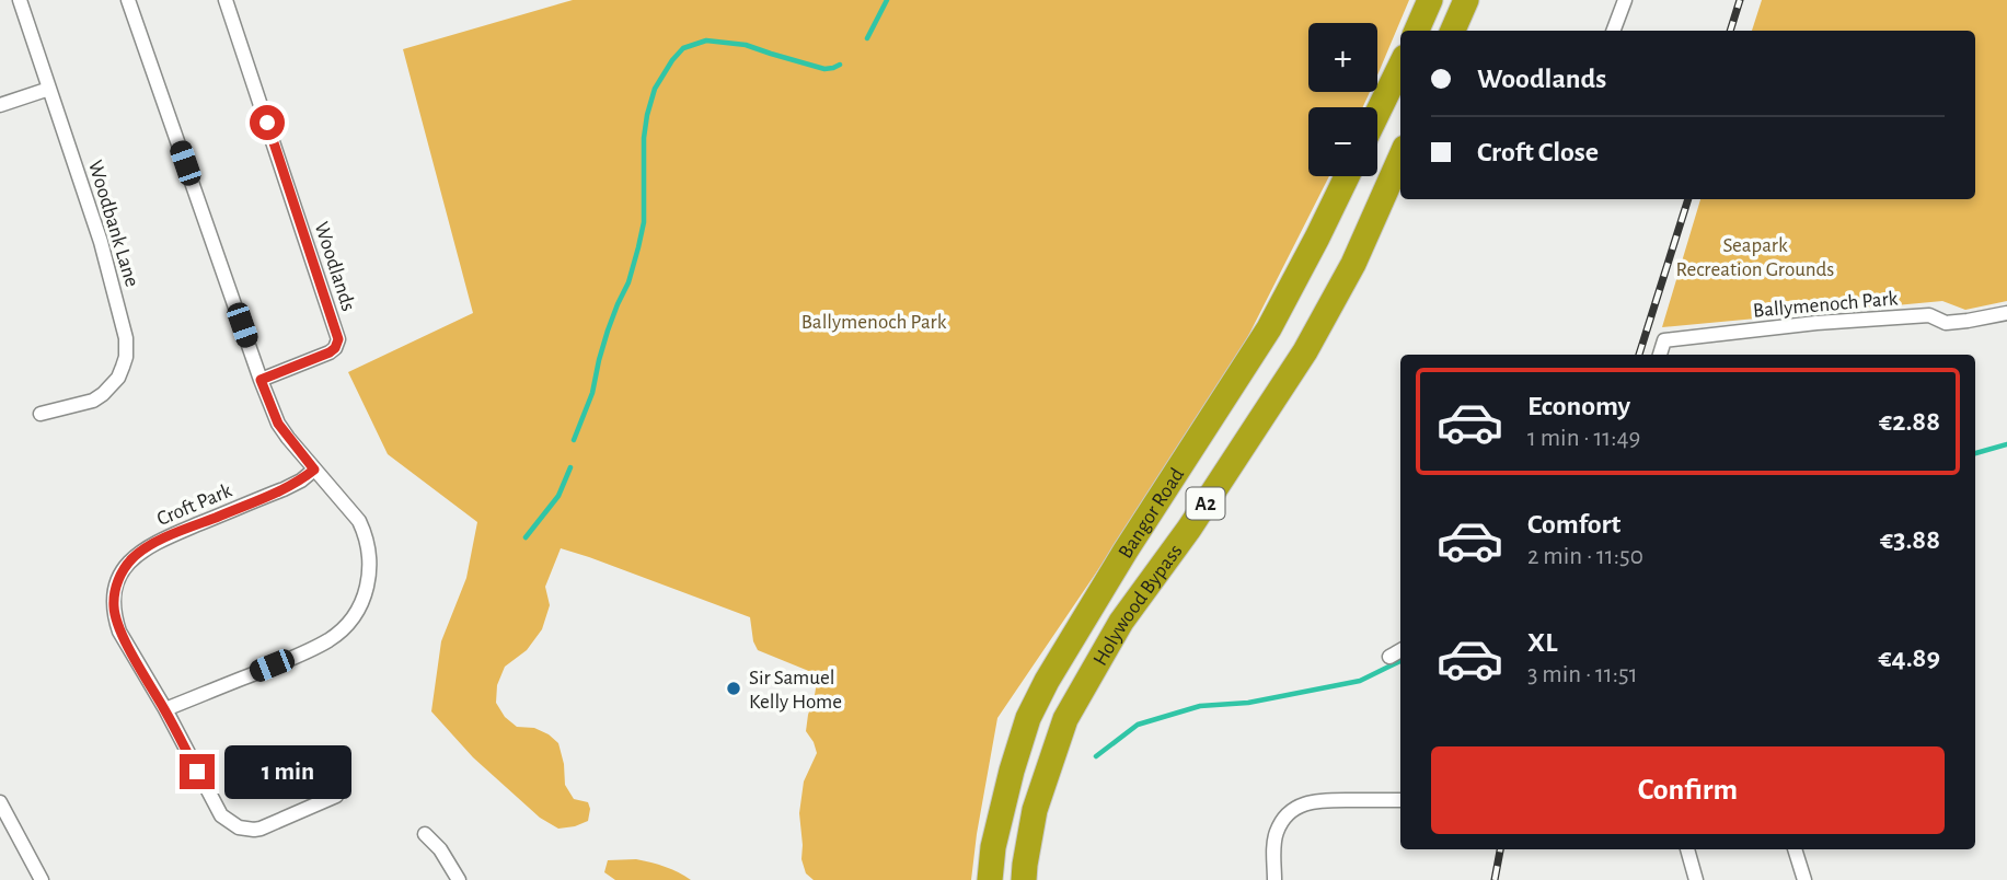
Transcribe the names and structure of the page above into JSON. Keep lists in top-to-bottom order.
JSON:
{
  "streets": {
    "highway": ["A2", "Bangor Road", "Holywood Bypass"],
    "street": [
      "Woodbank Lane",
      "Woodlands",
      "Ballymenoch Park",
      "Croft Park"
    ]
  },
  "parks": ["Seapark Recreation Grounds", "Ballymenoch Park"],
  "places": ["Sir Samuel Kelly Home"],
  "page": {
    "map_buttons": ["+", "−"],
    "banner": ["Woodlands", "Croft Close"],
    "list": [
      {
        "name": "Economy",
        "note": "1 min · 11:49",
        "value": "€2.88"
      },
      {
        "name": "Comfort",
        "note": "2 min · 11:50",
        "value": "€3.88"
      },
      {
        "name": "XL",
        "note": "3 min · 11:51",
        "value": "€4.89"
      }
    ],
    "buttons": "Confirm",
    "bubble": "1 min"
  }
}
